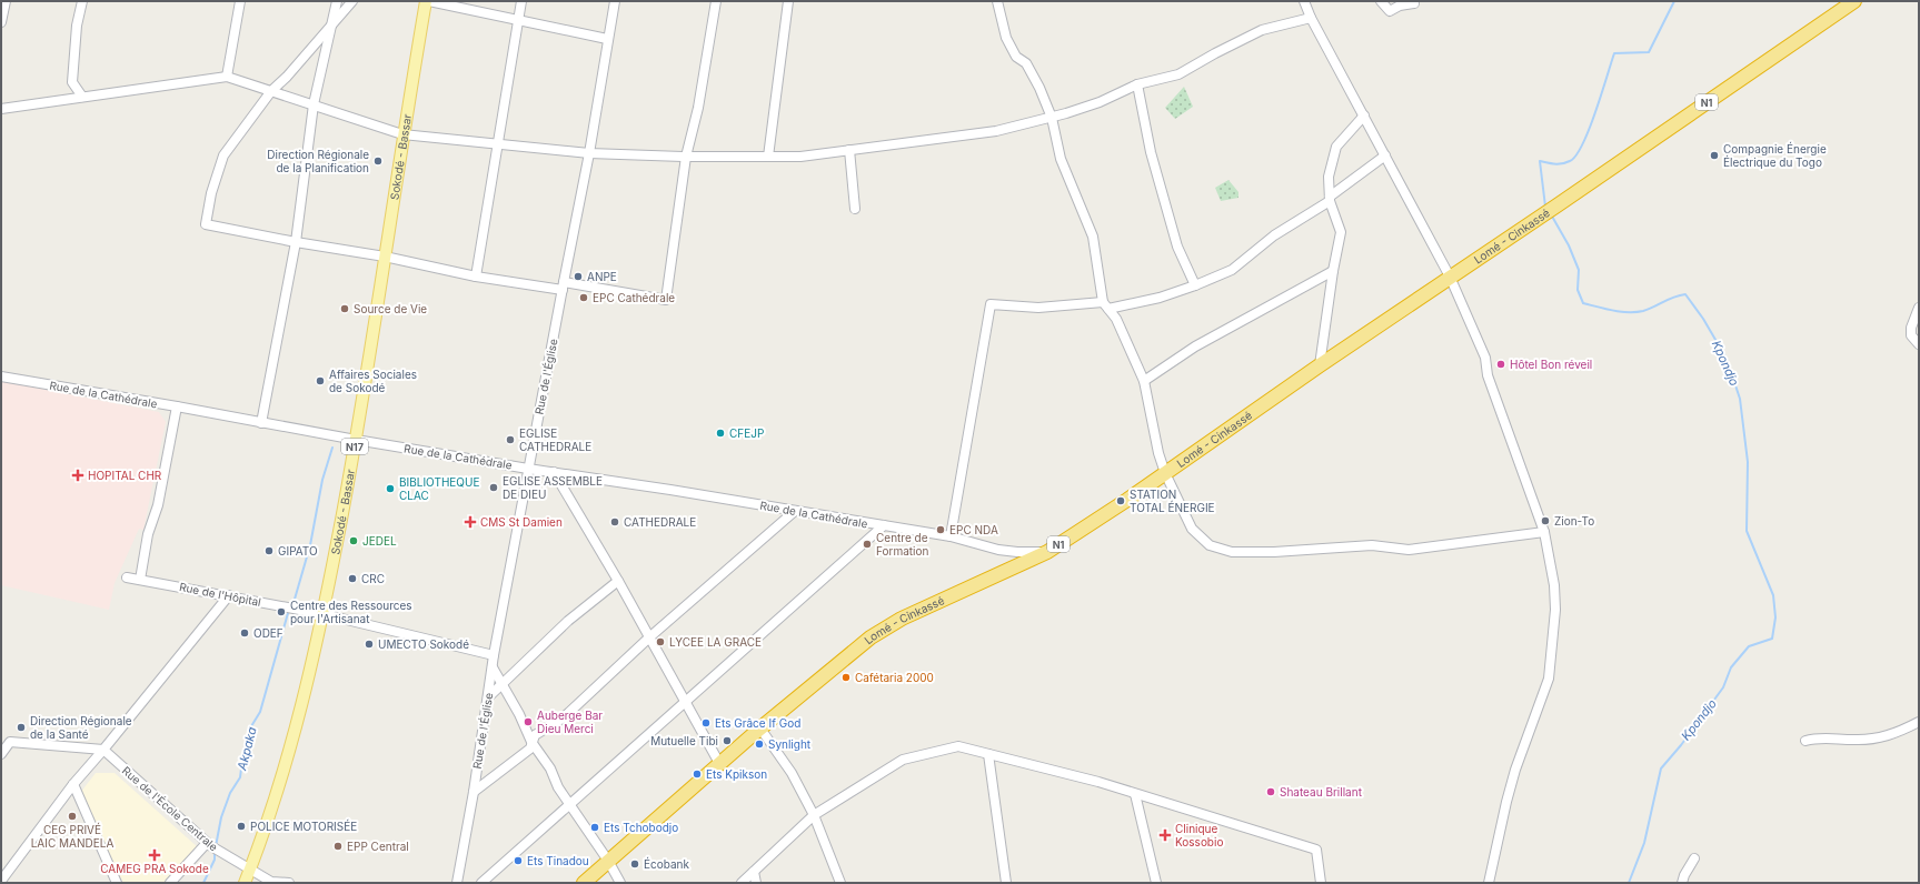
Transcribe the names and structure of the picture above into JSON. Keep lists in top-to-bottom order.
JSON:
{
  "streets": {
    "highway": ["N1", "Lomé - Cinkassé"],
    "main road": ["Sokodé - Bassar", "N17"],
    "street": [
      "Rue de l'Église",
      "Rue de la Cathédrale",
      "Rue de l'Hôpital",
      "Rue de l'École Centrale"
    ]
  },
  "crossings": [
    ["Sokodé - Bassar", "Rue de la Cathédrale"],
    ["Sokodé - Bassar", "Rue de l'Hôpital"],
    ["Sokodé - Bassar", "Rue de l'École Centrale"],
    ["Lomé - Cinkassé", "Rue de la Cathédrale"],
    ["Rue de l'Église", "Rue de la Cathédrale"],
    ["Rue de l'Église", "Rue de l'Hôpital"]
  ],
  "water": ["Kpondjo", "Akpaka"],
  "places": {
    "other": [
      "Compagnie Énergie Électrique du Togo",
      "Direction Régionale de la Planification",
      "ANPE",
      "EPC Cathédrale",
      "Source de Vie",
      "Hôtel Bon réveil",
      "Affaires Sociales de Sokodé",
      "CFEJP",
      "EGLISE CATHEDRALE",
      "EGLISE ASSEMBLE DE DIEU",
      "BIBLIOTHEQUE CLAC",
      "STATION TOTAL ÉNERGIE",
      "Zion-To",
      "CATHEDRALE",
      "EPC NDA",
      "JEDEL",
      "Centre de Formation",
      "GIPATO",
      "CRC",
      "Centre des Ressources pour l'Artisanat",
      "ODEF",
      "LYCEE LA GRACE",
      "UMECTO Sokodé",
      "Cafétaria 2000",
      "Auberge Bar Dieu Merci",
      "Ets Grâce If God",
      "Direction Régionale de la Santé",
      "Mutuelle Tibi",
      "Synlight",
      "Ets Kpikson",
      "Shateau Brillant",
      "CEG PRIVÉ LAIC MANDELA",
      "POLICE MOTORISÉE",
      "Ets Tchobodjo",
      "EPP Central",
      "Ets Tinadou",
      "Écobank"
    ],
    "health": [
      "HOPITAL CHR",
      "CMS St Damien",
      "Clinique Kossobio",
      "CAMEG PRA Sokode"
    ]
  }
}
